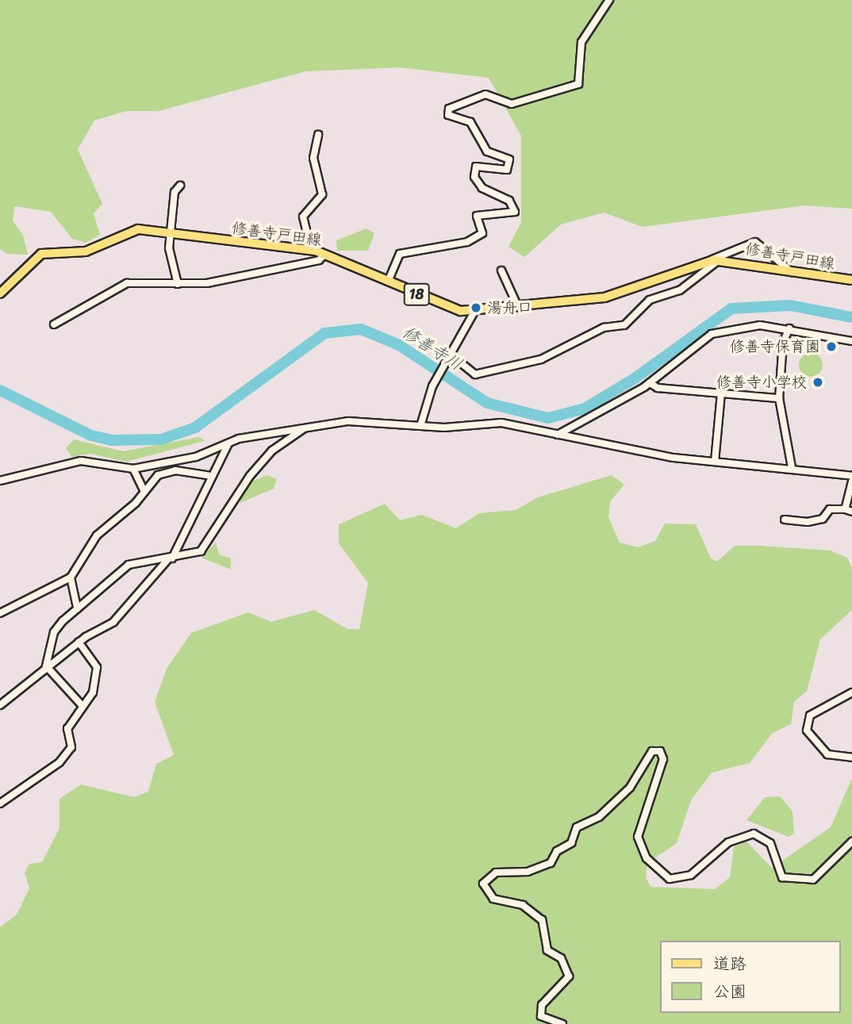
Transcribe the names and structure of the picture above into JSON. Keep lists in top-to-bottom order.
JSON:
{
  "streets": {
    "main road": ["修善寺戸田線", "18"]
  },
  "water": ["修善寺川"],
  "places": ["湯舟口", "修善寺保育園", "修善寺小学校"],
  "legend": ["道路", "公園"]
}
